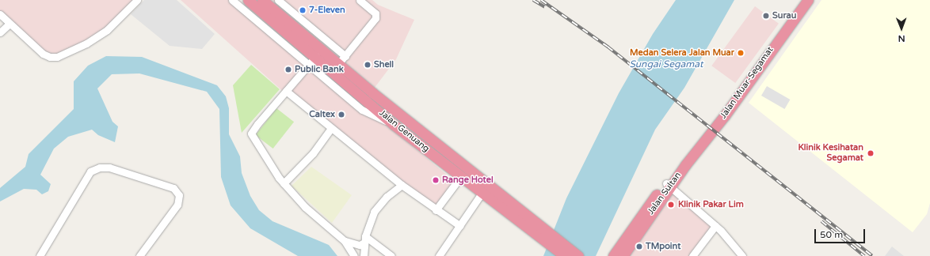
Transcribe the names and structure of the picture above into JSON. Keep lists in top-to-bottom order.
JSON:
{
  "streets": {
    "highway": ["Jalan Muar-Segamat", "Jalan Genuang", "Jalan Sultan"]
  },
  "crossings": [
    ["Jalan Muar-Segamat", "Jalan Sultan"]
  ],
  "water": ["Sungai Segamat"],
  "places": [
    "7-Eleven",
    "Surau",
    "Medan Selera Jalan Muar",
    "Shell",
    "Public Bank",
    "Caltex",
    "Klinik Kesihatan Segamat",
    "Range Hotel",
    "Klinik Pakar Lim",
    "TMpoint"
  ],
  "scale_bar": "50 m",
  "north": "bottom"
}
